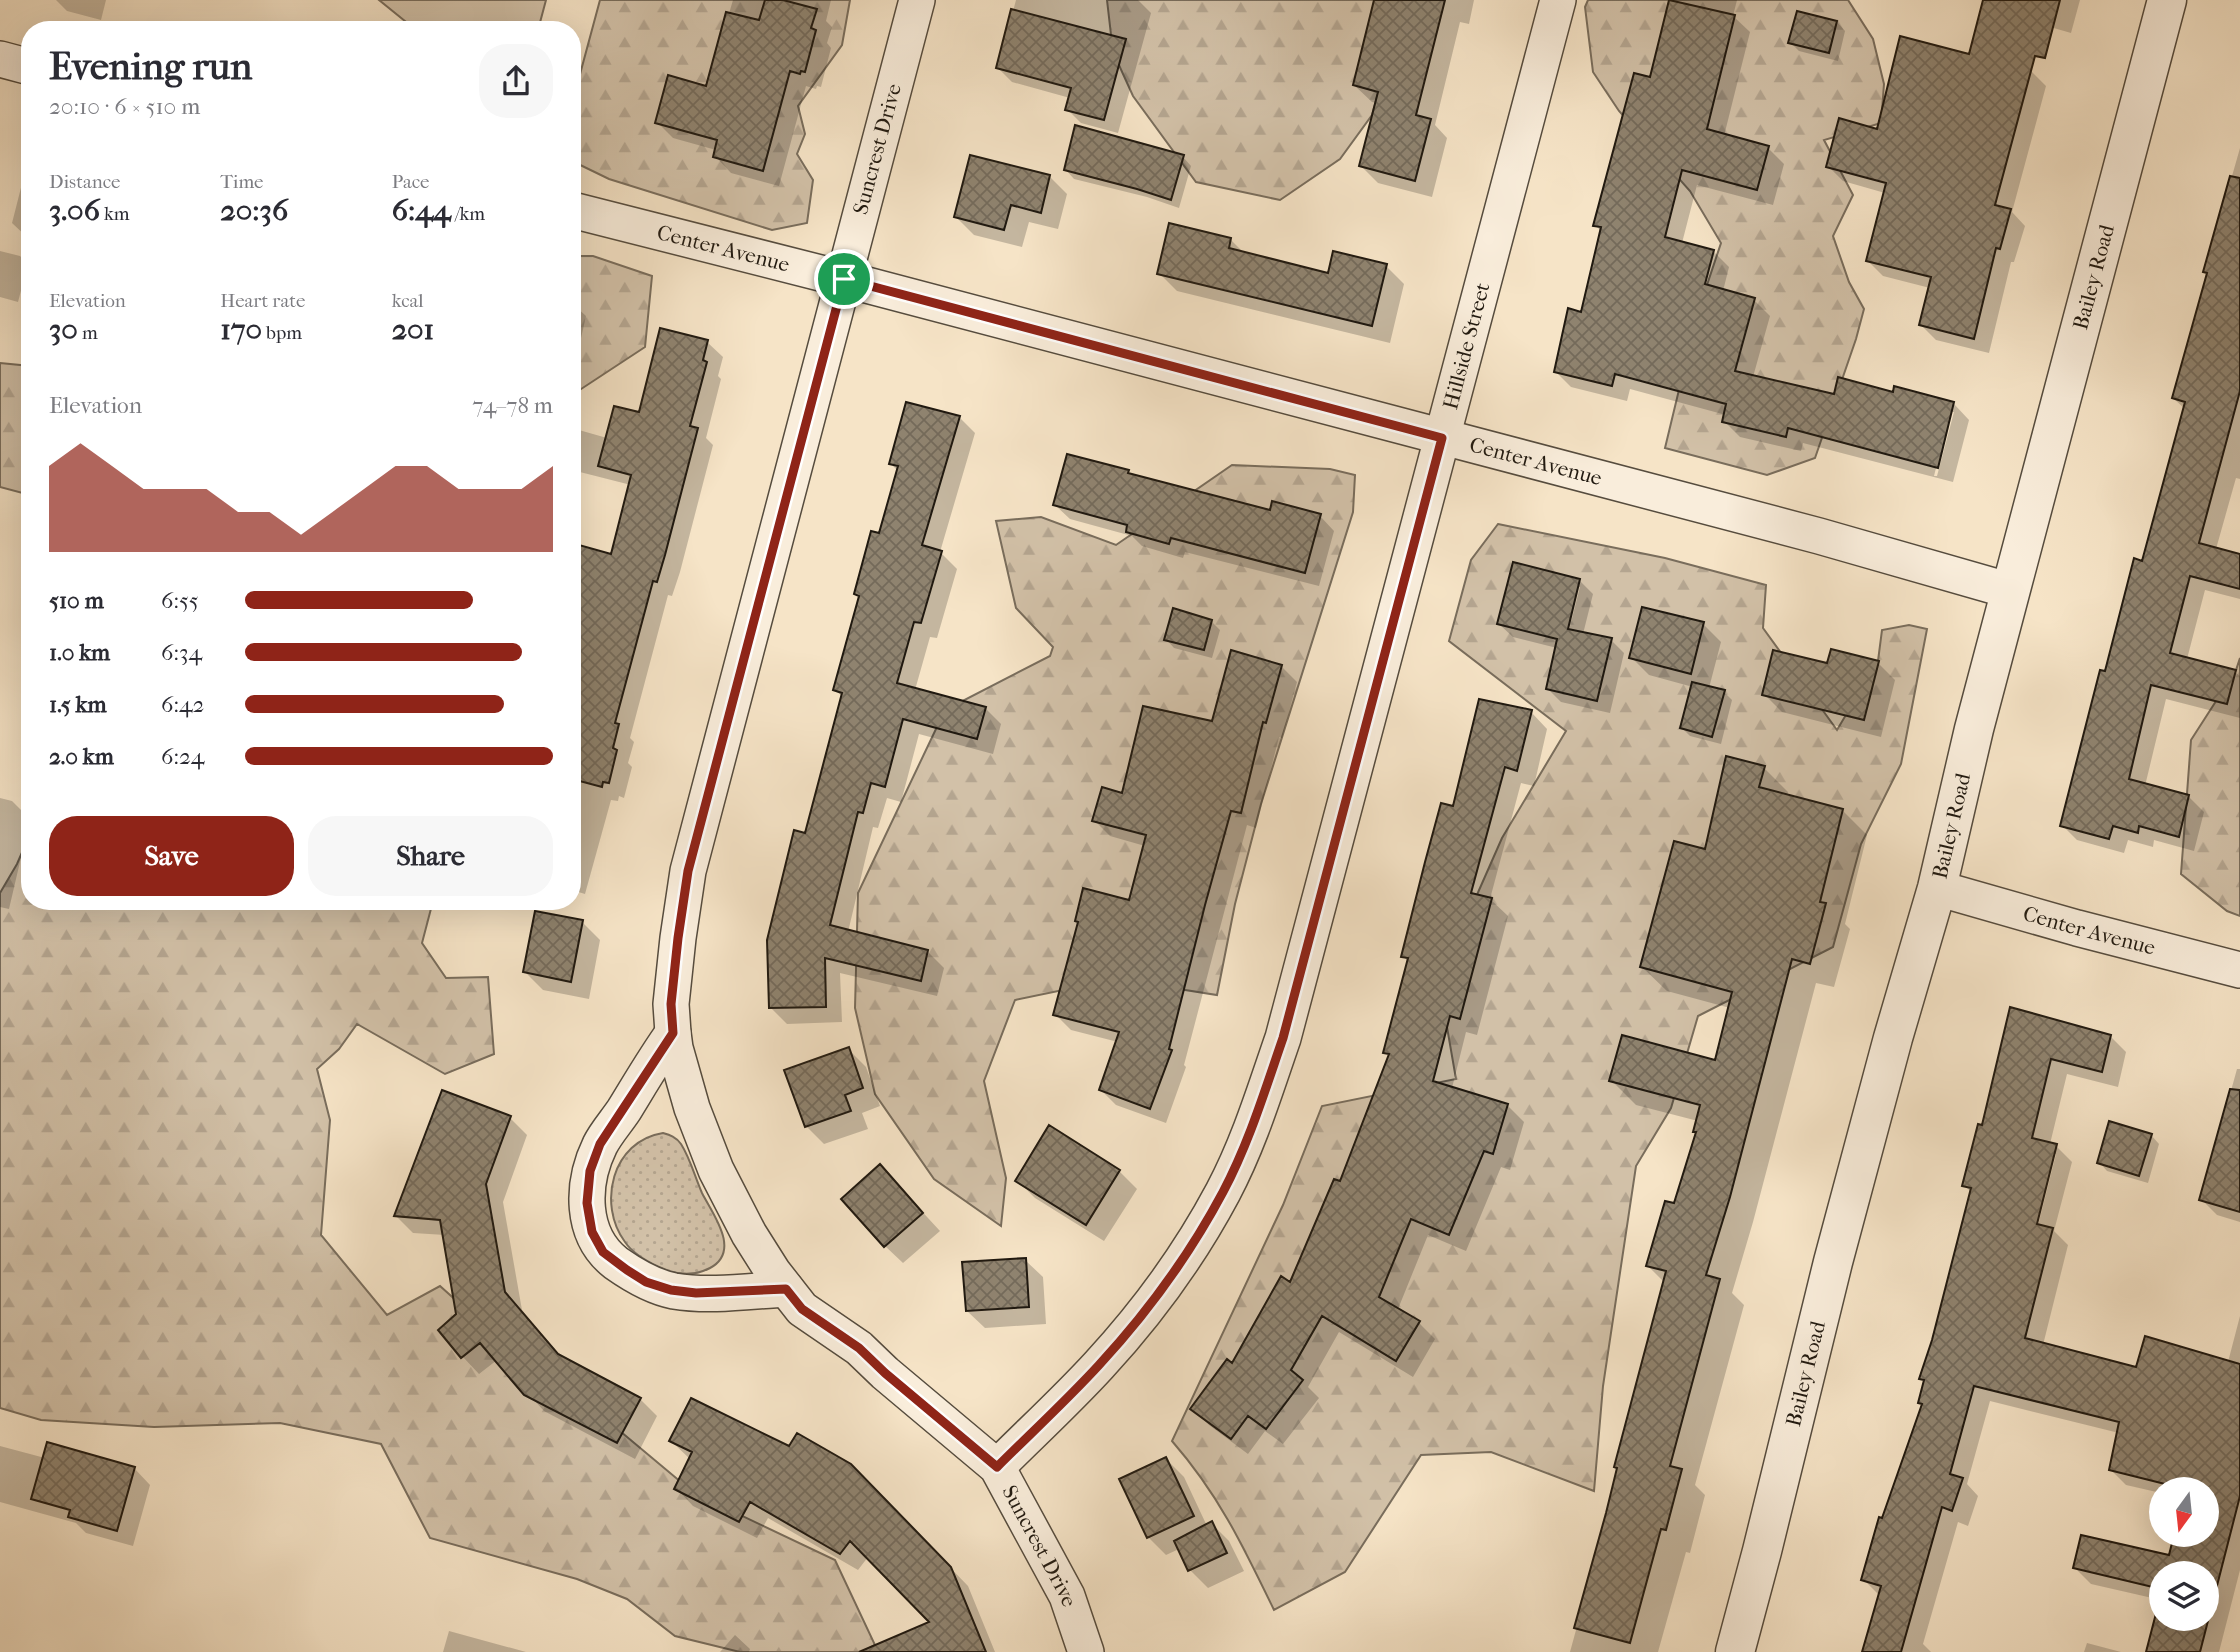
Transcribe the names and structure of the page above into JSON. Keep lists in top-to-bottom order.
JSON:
{
  "streets": {
    "street": [
      "Suncrest Drive",
      "Center Avenue",
      "Bailey Road",
      "Hillside Street"
    ]
  },
  "crossings": [
    ["Suncrest Drive", "Center Avenue"],
    ["Suncrest Drive", "Hillside Street"],
    ["Center Avenue", "Bailey Road"],
    ["Center Avenue", "Hillside Street"]
  ],
  "north": "bottom",
  "page": {
    "heading": ["Evening run", "20:10 · 6 × 510 m"],
    "stats": [
      ["Distance", "3.06 km"],
      ["Time", "20:36"],
      ["Pace", "6:44 /km"],
      ["Elevation", "30 m"],
      ["Heart rate", "170 bpm"],
      ["kcal", "201"]
    ],
    "chart": ["Elevation", "74–78 m"],
    "list": [
      {
        "name": "510 m",
        "note": "6:55"
      },
      {
        "name": "1.0 km",
        "note": "6:34"
      },
      {
        "name": "1.5 km",
        "note": "6:42"
      },
      {
        "name": "2.0 km",
        "note": "6:24"
      }
    ],
    "buttons": ["Save", "Share"]
  }
}
